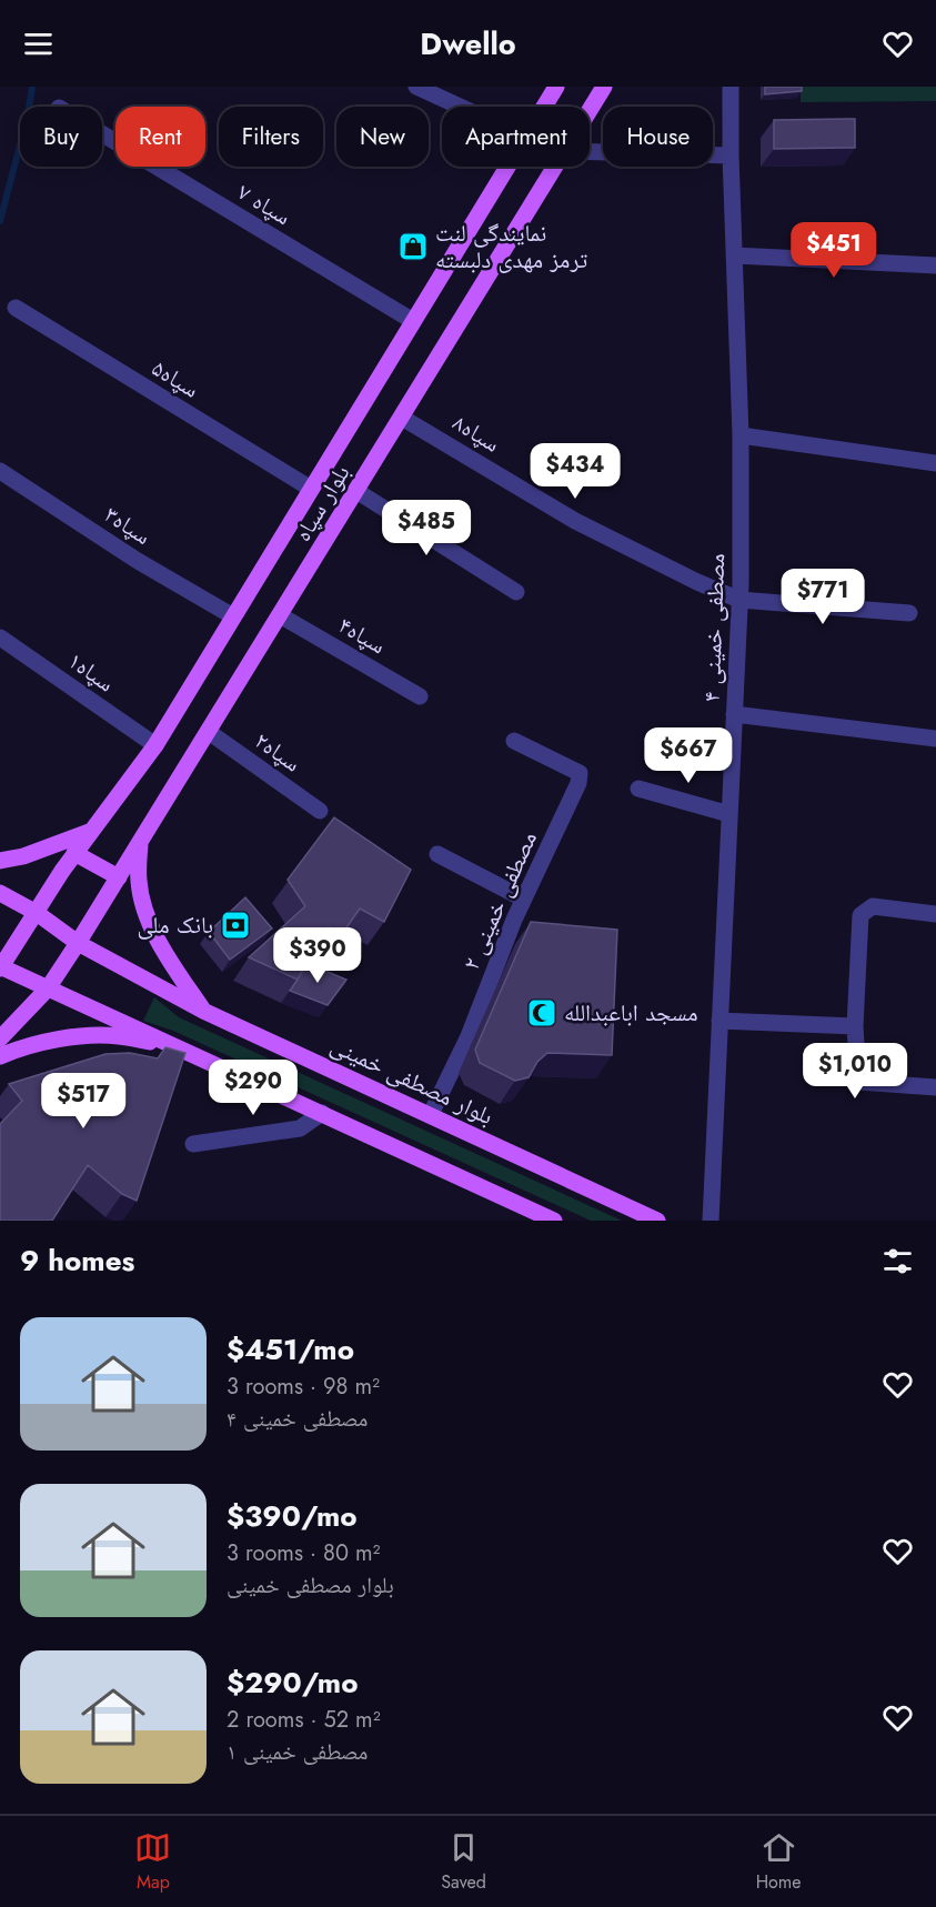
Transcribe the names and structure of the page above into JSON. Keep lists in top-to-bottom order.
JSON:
{
  "streets": {
    "main road": ["بلوار سپاه", "بلوار مصطفی خمینی"],
    "street": [
      "سپاه ۷",
      "سپاه۵",
      "سپاه۸",
      "سپاه۳",
      "مصطفی خمینی ۴",
      "سپاه۴",
      "سپاه۱",
      "سپاه۲",
      "مصطفی خمینی ۲"
    ]
  },
  "crossings": [
    ["سپاه ۷", "بلوار سپاه"],
    ["سپاه۵", "بلوار سپاه"],
    ["سپاه۸", "بلوار سپاه"],
    ["سپاه۸", "مصطفی خمینی ۴"],
    ["بلوار سپاه", "سپاه۳"],
    ["بلوار سپاه", "سپاه۴"],
    ["بلوار سپاه", "سپاه۱"],
    ["بلوار سپاه", "سپاه۲"],
    ["بلوار سپاه", "بلوار مصطفی خمینی"],
    ["مصطفی خمینی ۲", "بلوار مصطفی خمینی"]
  ],
  "places": {
    "shop": ["نمایندگی لنت ترمز مهدی دلبسته"],
    "bank": ["بانک ملی"],
    "mosque": ["مسجد اباعبدالله"]
  },
  "page": {
    "header": "Dwello",
    "chip": [
      "Buy",
      "Rent",
      "Filters",
      "New",
      "Apartment",
      "House"
    ],
    "price": [
      "$451",
      "$434",
      "$485",
      "$771",
      "$667",
      "$390",
      "$1,010",
      "$290",
      "$517"
    ],
    "heading": "9 homes",
    "list": [
      {
        "name": "$451/mo",
        "note": "3 rooms · 98 m² · مصطفی خمینی ۴"
      },
      {
        "name": "$390/mo",
        "note": "3 rooms · 80 m² · بلوار مصطفی خمینی"
      },
      {
        "name": "$290/mo",
        "note": "2 rooms · 52 m² · مصطفی خمینی ۱"
      }
    ],
    "tabs": ["Map", "Saved", "Home"]
  }
}
